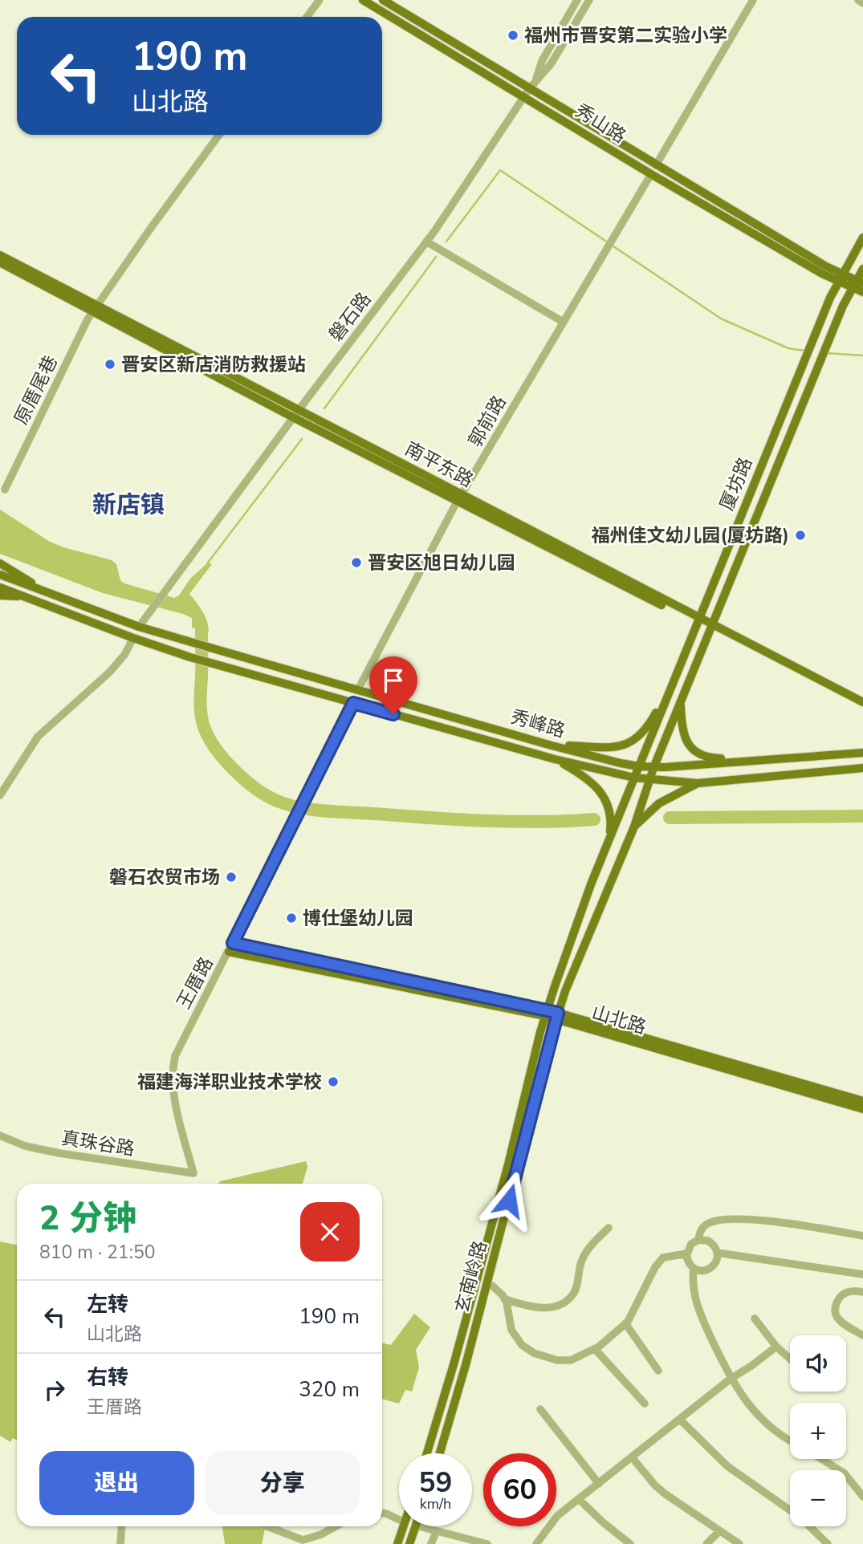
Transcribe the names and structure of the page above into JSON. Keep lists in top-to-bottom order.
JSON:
{
  "streets": {
    "main road": [
      "秀山路",
      "南平东路",
      "厦坊路",
      "秀峰路",
      "山北路",
      "玄南岭路"
    ],
    "street": [
      "磐石路",
      "原厝尾巷",
      "郭前路",
      "王厝路",
      "真珠谷路"
    ]
  },
  "crossings": [
    ["秀山路", "磐石路"],
    ["秀山路", "郭前路"],
    ["磐石路", "南平东路"],
    ["磐石路", "秀峰路"],
    ["原厝尾巷", "南平东路"],
    ["郭前路", "南平东路"],
    ["郭前路", "秀峰路"],
    ["南平东路", "厦坊路"],
    ["厦坊路", "秀峰路"],
    ["厦坊路", "玄南岭路"],
    ["秀峰路", "王厝路"],
    ["王厝路", "山北路"],
    ["王厝路", "真珠谷路"],
    ["山北路", "玄南岭路"]
  ],
  "districts": ["新店镇"],
  "places": [
    "福州市晋安第二实验小学",
    "晋安区新店消防救援站",
    "福州佳文幼儿园(厦坊路)",
    "晋安区旭日幼儿园",
    "磐石农贸市场",
    "博仕堡幼儿园",
    "福建海洋职业技术学校"
  ],
  "page": {
    "turn": ["190 m", "山北路"],
    "heading": ["2 分钟", "810 m · 21:50"],
    "list": [
      {
        "name": "左转",
        "note": "山北路",
        "value": "190 m"
      },
      {
        "name": "右转",
        "note": "王厝路",
        "value": "320 m"
      }
    ],
    "map_buttons": ["+", "−"],
    "buttons": ["退出", "分享"],
    "speed": "59 km/h",
    "limit": "60"
  }
}
